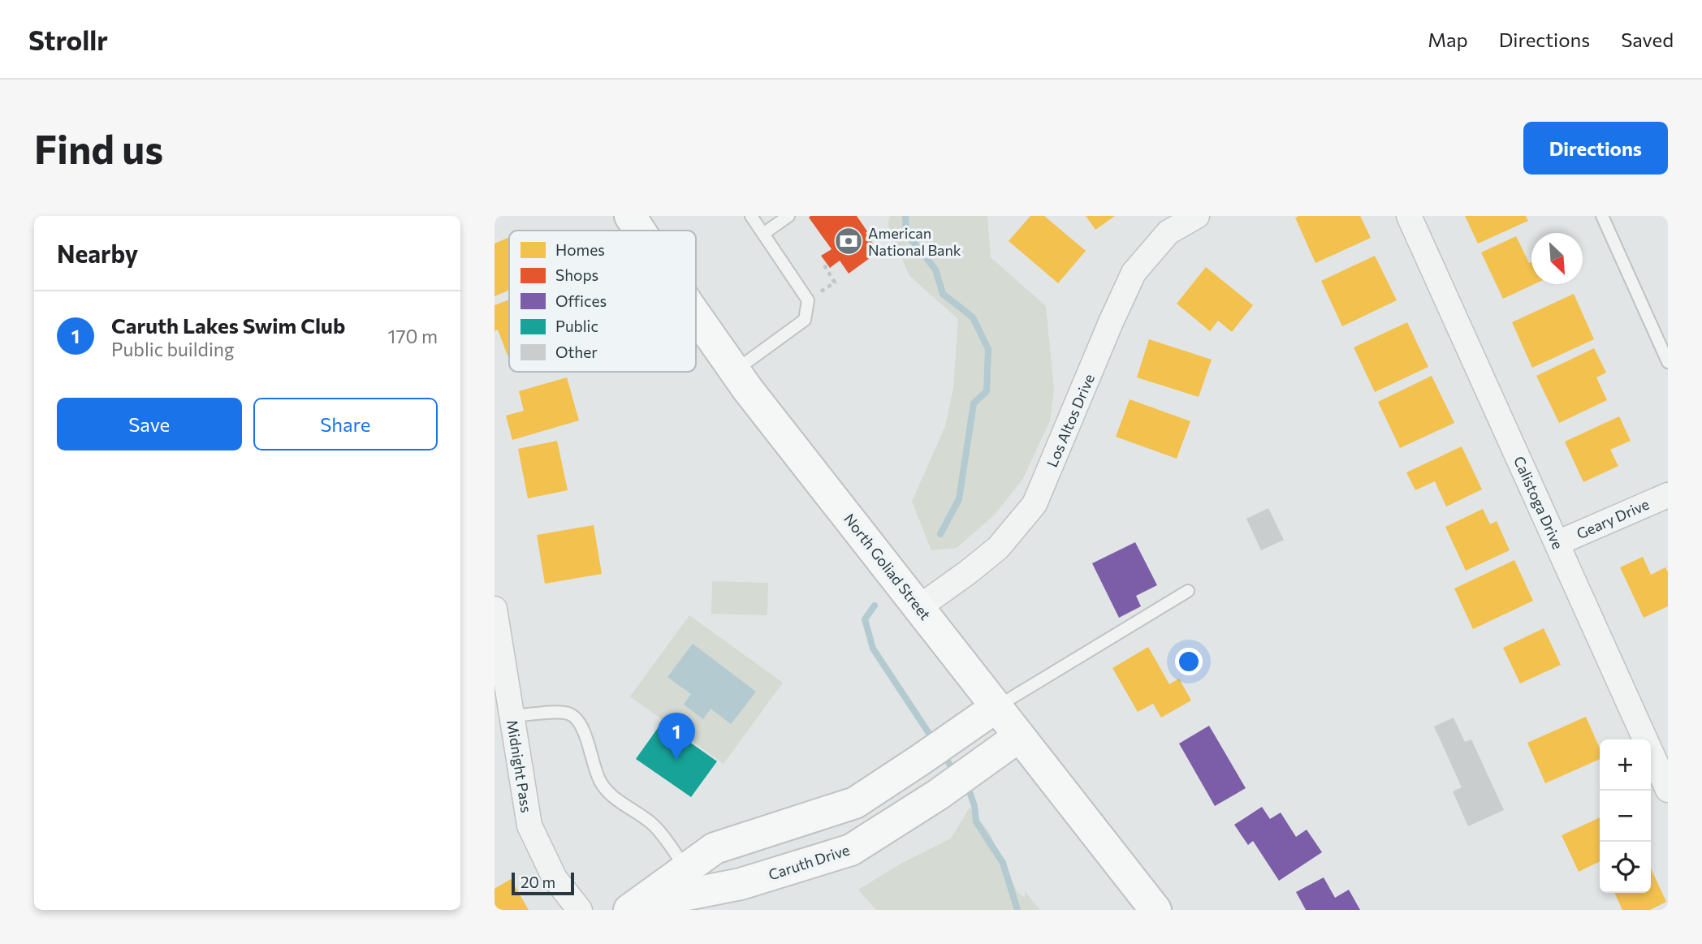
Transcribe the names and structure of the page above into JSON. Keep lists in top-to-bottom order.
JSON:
{
  "streets": {
    "main road": ["North Goliad Street", "Caruth Drive"],
    "street": [
      "Los Altos Drive",
      "Calistoga Drive",
      "Geary Drive",
      "Midnight Pass"
    ]
  },
  "crossings": [
    ["Los Altos Drive", "North Goliad Street"],
    ["Calistoga Drive", "Geary Drive"],
    ["North Goliad Street", "Caruth Drive"]
  ],
  "places": {
    "bank": ["American National Bank"]
  },
  "legend": [
    "Homes",
    "Shops",
    "Offices",
    "Public",
    "Other"
  ],
  "scale_bar": "20 m",
  "north": "bottom right",
  "page": {
    "header": "Strollr",
    "nav": ["Map", "Directions", "Saved"],
    "buttons": [
      "Directions",
      ["Save", "Share"]
    ],
    "title": "Find us",
    "heading": "Nearby",
    "list": [
      {
        "mark": "1",
        "name": "Caruth Lakes Swim Club",
        "note": "Public building",
        "value": "170 m"
      }
    ],
    "pins": "1",
    "map_buttons": ["+", "−"],
    "scale": "20 m"
  }
}
